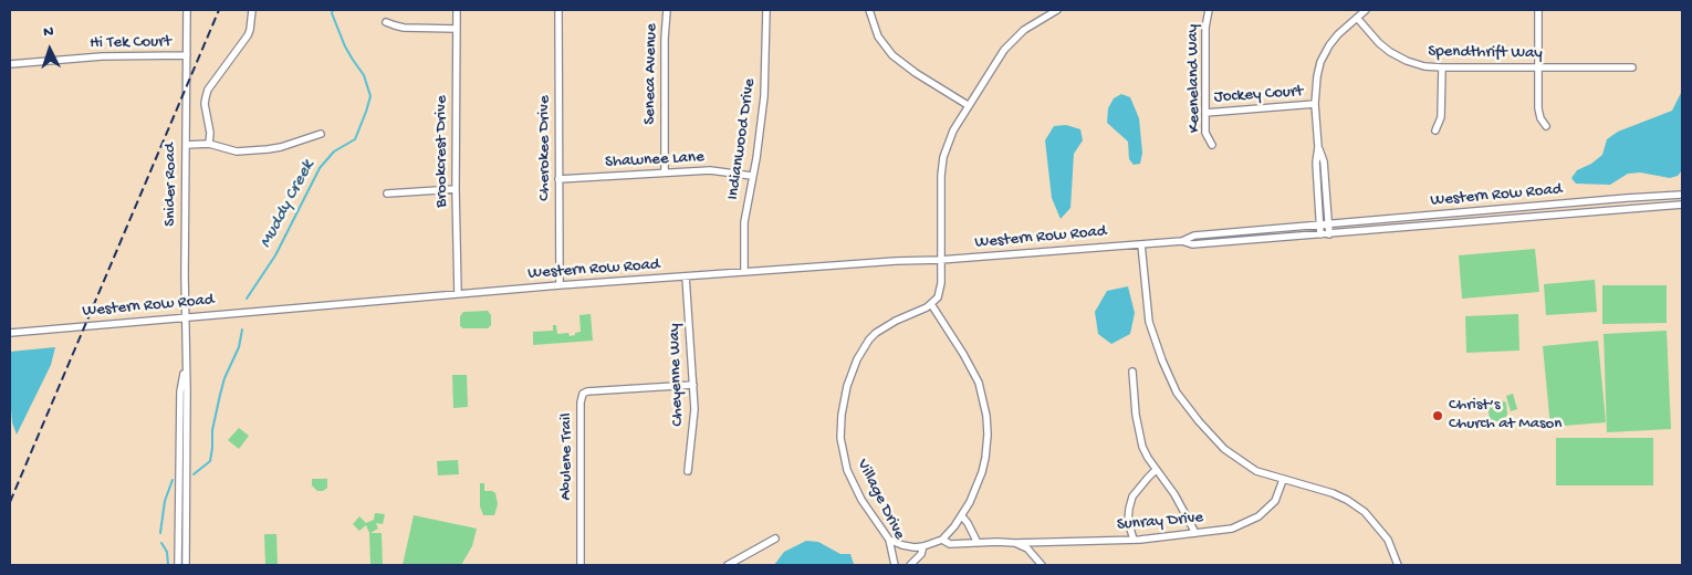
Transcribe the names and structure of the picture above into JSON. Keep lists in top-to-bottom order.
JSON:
{
  "streets": {
    "street": [
      "Hi Tek Court",
      "Spendthrift Way",
      "Seneca Avenue",
      "Keeneland Way",
      "Jockey Court",
      "Indianwood Drive",
      "Cherokee Drive",
      "Brookcrest Drive",
      "Shawnee Lane",
      "Snider Road",
      "Western Row Road",
      "Cheyenne Way",
      "Abulene Trail",
      "Village Drive",
      "Sunray Drive"
    ]
  },
  "crossings": [
    ["Hi Tek Court", "Snider Road"],
    ["Seneca Avenue", "Shawnee Lane"],
    ["Keeneland Way", "Jockey Court"],
    ["Indianwood Drive", "Shawnee Lane"],
    ["Indianwood Drive", "Western Row Road"],
    ["Cherokee Drive", "Shawnee Lane"],
    ["Cherokee Drive", "Western Row Road"],
    ["Brookcrest Drive", "Western Row Road"],
    ["Snider Road", "Western Row Road"],
    ["Western Row Road", "Cheyenne Way"],
    ["Cheyenne Way", "Abulene Trail"],
    ["Village Drive", "Sunray Drive"]
  ],
  "water": ["Muddy Creek"],
  "places": ["Christ’s Church at Mason"],
  "north": "top"
}
